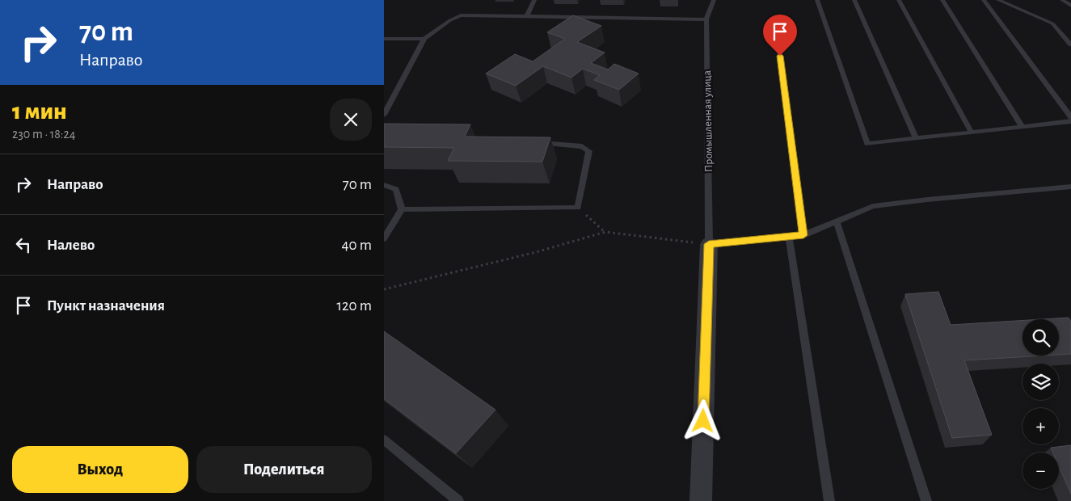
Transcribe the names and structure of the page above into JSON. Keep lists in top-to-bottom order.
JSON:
{
  "streets": {
    "lane": ["Промышленная улица"]
  },
  "page": {
    "turn": ["70 m", "Направо"],
    "heading": ["1 мин", "230 m · 18:24"],
    "list": [
      {
        "name": "Направо",
        "value": "70 m"
      },
      {
        "name": "Налево",
        "value": "40 m"
      },
      {
        "name": "Пункт назначения",
        "value": "120 m"
      }
    ],
    "map_buttons": ["+", "−"],
    "buttons": ["Выход", "Поделиться"]
  }
}
